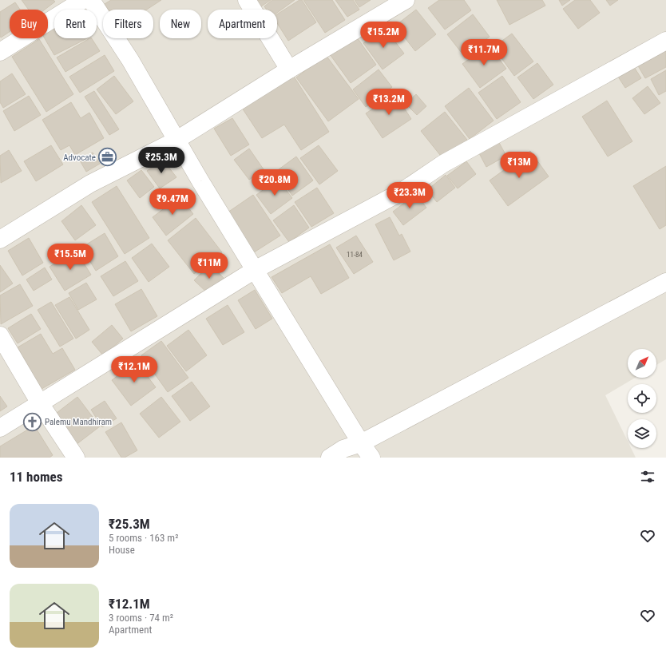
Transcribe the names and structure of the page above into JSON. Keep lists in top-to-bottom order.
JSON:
{
  "places": {
    "office": ["Advocate"],
    "church": ["Palemu Mandhiram"]
  },
  "house_numbers": ["11-84"],
  "north": "top right",
  "page": {
    "chip": [
      "Buy",
      "Rent",
      "Filters",
      "New",
      "Apartment"
    ],
    "price": [
      "₹15.2M",
      "₹11.7M",
      "₹13.2M",
      "₹25.3M",
      "₹13M",
      "₹20.8M",
      "₹23.3M",
      "₹9.47M",
      "₹15.5M",
      "₹11M",
      "₹12.1M"
    ],
    "heading": "11 homes",
    "list": [
      {
        "name": "₹25.3M",
        "note": "5 rooms · 163 m² · House"
      },
      {
        "name": "₹12.1M",
        "note": "3 rooms · 74 m² · Apartment"
      }
    ]
  }
}
